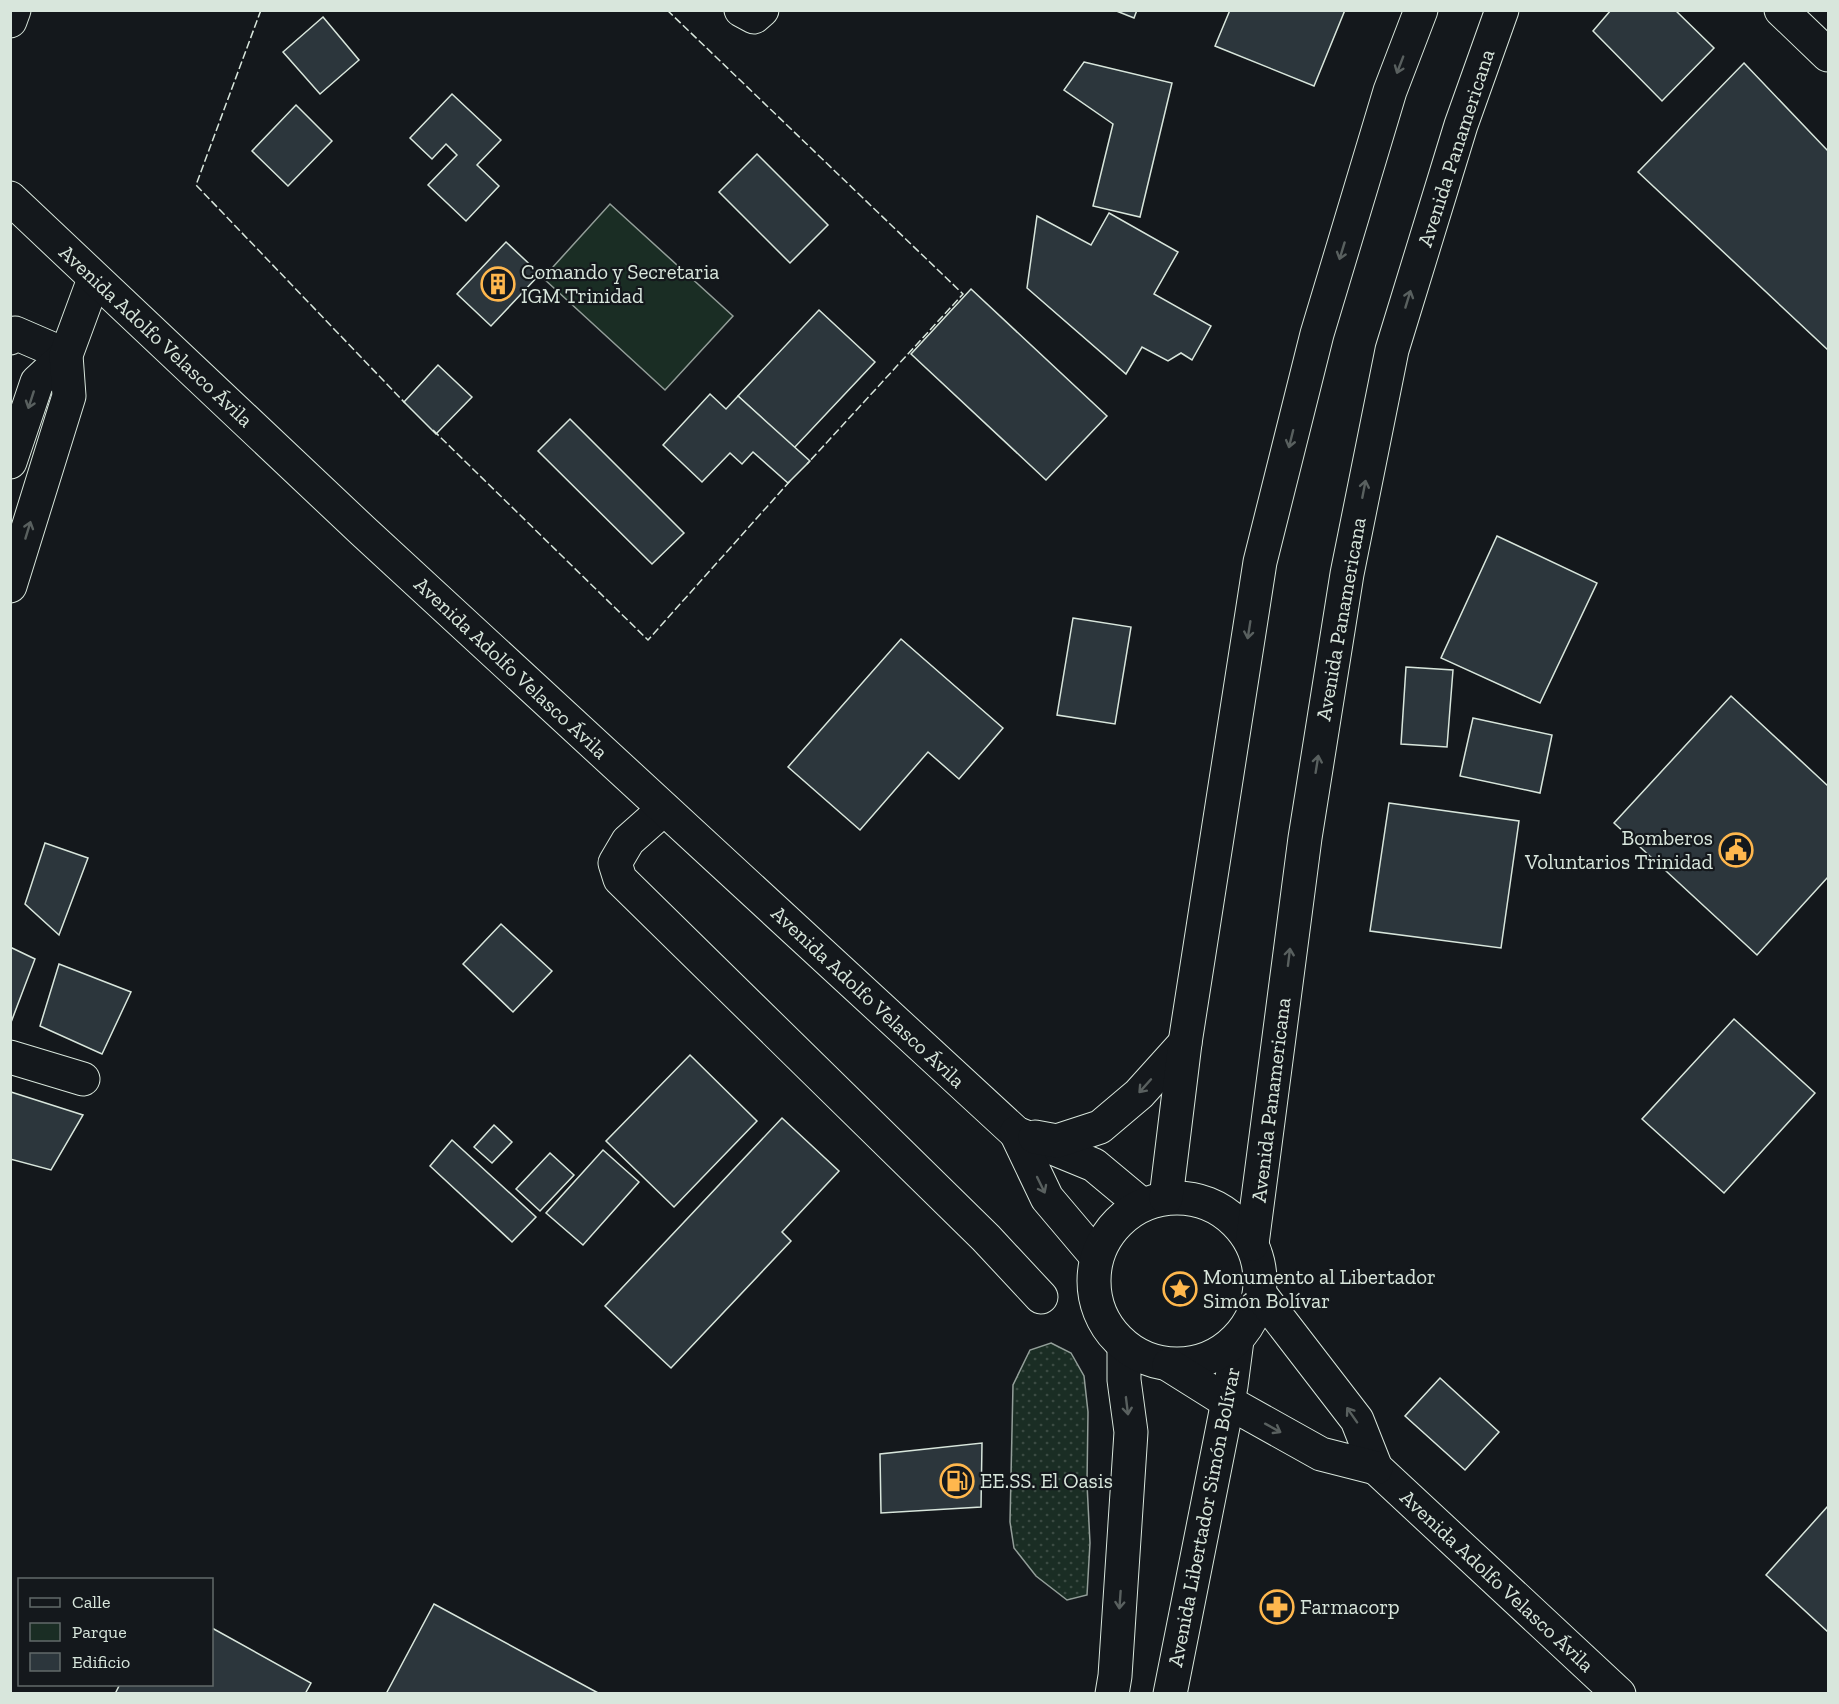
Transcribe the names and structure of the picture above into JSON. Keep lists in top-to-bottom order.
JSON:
{
  "streets": {
    "main road": ["Avenida Panamericana", "Avenida Adolfo Velasco Ávila", "Avenida Libertador Simón Bolívar"]
  },
  "crossings": [
    ["Avenida Panamericana", "Avenida Adolfo Velasco Ávila"],
    ["Avenida Panamericana", "Avenida Libertador Simón Bolívar"],
    ["Avenida Adolfo Velasco Ávila", "Avenida Libertador Simón Bolívar"]
  ],
  "places": {
    "building": ["Comando y Secretaria IGM Trinidad"],
    "public building": ["Bomberos Voluntarios Trinidad"],
    "place": ["Monumento al Libertador Simón Bolívar"],
    "fuel station": ["EE.SS. El Oasis"],
    "pharmacy": ["Farmacorp"]
  },
  "legend": ["Calle", "Parque", "Edificio"]
}
